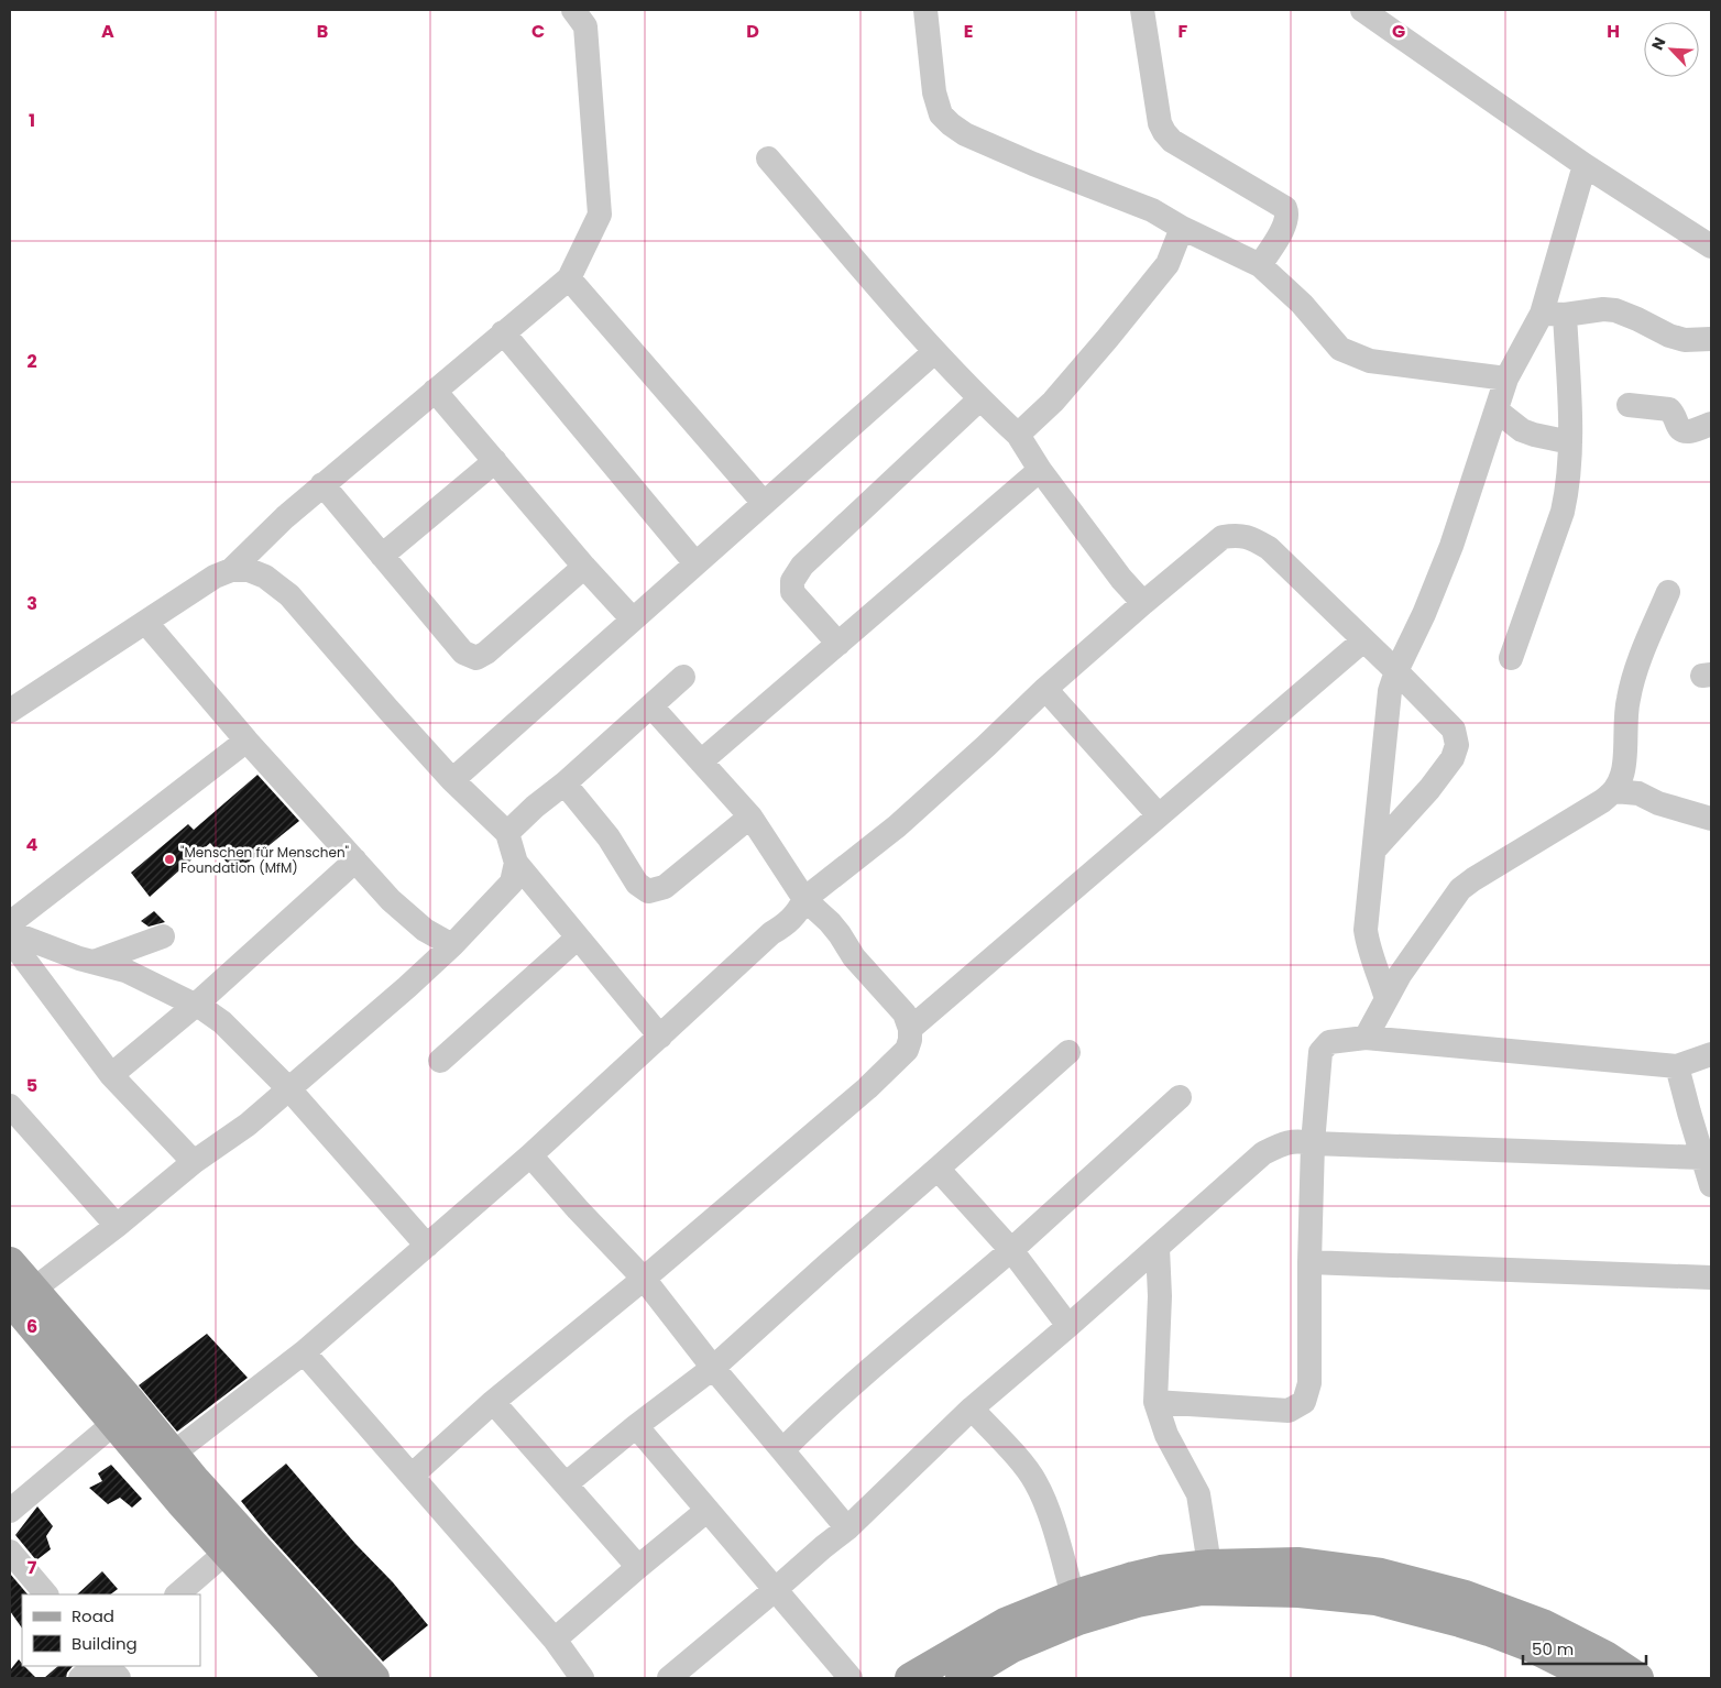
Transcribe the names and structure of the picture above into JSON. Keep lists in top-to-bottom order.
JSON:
{
  "places": ["\"Menschen für Menschen\" Foundation (MfM)"],
  "legend": ["Road", "Building"],
  "scale_bar": "50 m",
  "north": "top left",
  "grid": {
    "columns": [
      "A",
      "B",
      "C",
      "D",
      "E",
      "F",
      "G",
      "H"
    ],
    "rows": [
      "1",
      "2",
      "3",
      "4",
      "5",
      "6",
      "7"
    ]
  }
}
